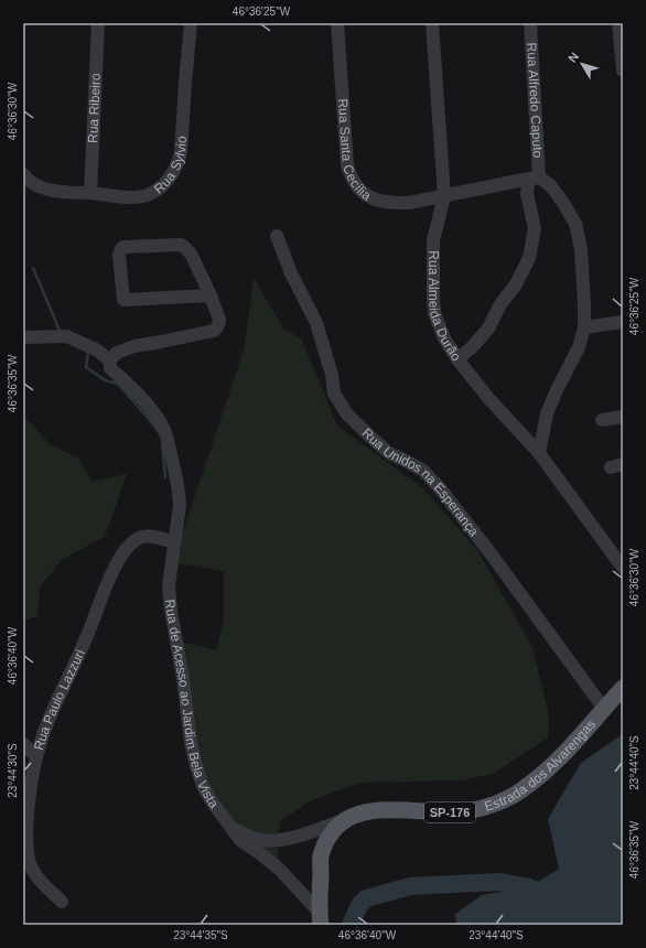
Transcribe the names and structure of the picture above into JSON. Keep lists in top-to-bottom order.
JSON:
{
  "streets": {
    "main road": ["Estrada dos Alvarengas", "SP-176"],
    "street": [
      "Rua Alfredo Caputo",
      "Rua Ribeiro",
      "Rua Santa Cecília",
      "Rua Sylvio",
      "Rua Almeida Durão",
      "Rua Unidos na Esperança",
      "Rua Paulo Lazzuri",
      "Rua de Acesso ao Jardim Bela Vista"
    ]
  },
  "crossings": [
    ["Rua Alfredo Caputo", "Rua Santa Cecília"],
    ["Rua Alfredo Caputo", "Rua Almeida Durão"],
    ["Rua Ribeiro", "Rua Sylvio"],
    ["Rua Santa Cecília", "Rua Almeida Durão"],
    ["Rua Unidos na Esperança", "Estrada dos Alvarengas"],
    ["Rua Paulo Lazzuri", "Rua de Acesso ao Jardim Bela Vista"],
    ["Rua de Acesso ao Jardim Bela Vista", "Estrada dos Alvarengas"]
  ],
  "north": "top left",
  "coordinates": [
    "46°36'25\"W",
    "46°36'30\"W",
    "46°36'35\"W",
    "46°36'40\"W",
    "23°44'40\"S",
    "23°44'30\"S",
    "23°44'35\"S"
  ]
}
